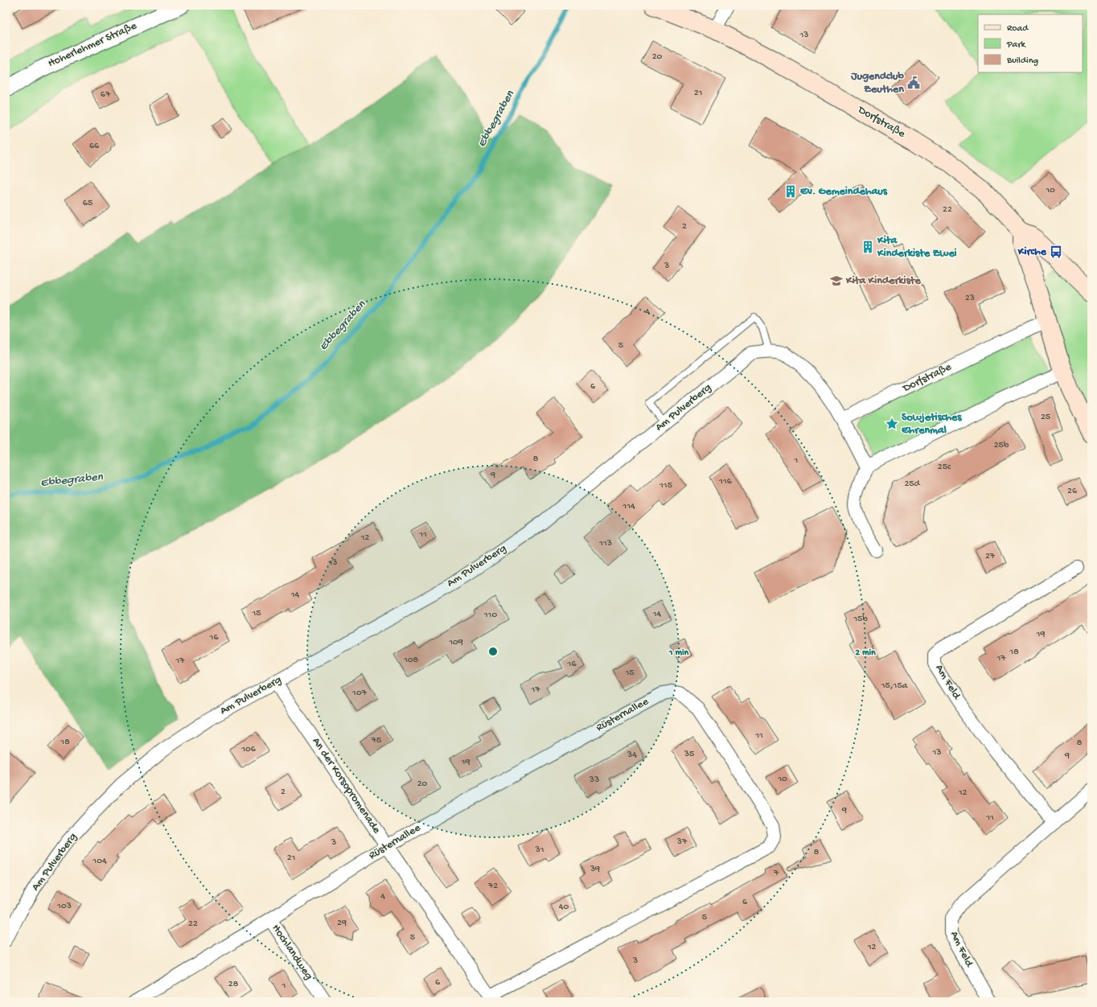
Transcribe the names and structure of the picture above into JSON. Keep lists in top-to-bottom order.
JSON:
{
  "streets": {
    "main road": ["Dorfstraße"],
    "street": [
      "Hoherlehmer Straße",
      "Am Pulverberg",
      "Am Feld",
      "Rüsternallee",
      "An der Korsopromenade",
      "Hochlandweg"
    ]
  },
  "crossings": [
    ["Dorfstraße", "Am Pulverberg"],
    ["Am Pulverberg", "An der Korsopromenade"],
    ["Rüsternallee", "An der Korsopromenade"],
    ["Rüsternallee", "Hochlandweg"]
  ],
  "water": ["Ebbegraben"],
  "places": {
    "public building": ["Jugendclub Zeuthen"],
    "building": ["Ev. Gemeindehaus", "Kita Kinderkiste Zwei"],
    "bus stop": ["Kirche"],
    "school or university": ["Kita Kinderkiste"],
    "place": ["Sowjetisches Ehrenmal"]
  },
  "house_numbers": [
    "13",
    "20",
    "21",
    "67",
    "66",
    "10",
    "65",
    "22",
    "2",
    "3",
    "23",
    "4",
    "5",
    "6",
    "25",
    "25b",
    "8",
    "1",
    "25c",
    "9",
    "116",
    "25d",
    "115",
    "26",
    "114",
    "11",
    "12",
    "113",
    "27",
    "13",
    "14",
    "15",
    "14",
    "110",
    "15b",
    "19",
    "16",
    "109",
    "18",
    "17",
    "108",
    "17",
    "16",
    "15",
    "15,15a",
    "17",
    "107",
    "11",
    "75",
    "18",
    "8",
    "106",
    "13",
    "35",
    "34",
    "9",
    "19",
    "10",
    "33",
    "20",
    "2",
    "12",
    "9",
    "11",
    "37",
    "3",
    "31",
    "8",
    "21",
    "104",
    "39",
    "7",
    "72",
    "4",
    "6",
    "103",
    "40",
    "5",
    "29",
    "22",
    "5",
    "12",
    "3",
    "6",
    "28",
    "1"
  ],
  "legend": ["Road", "Park", "Building"],
  "rings": ["1 min", "2 min"]
}
